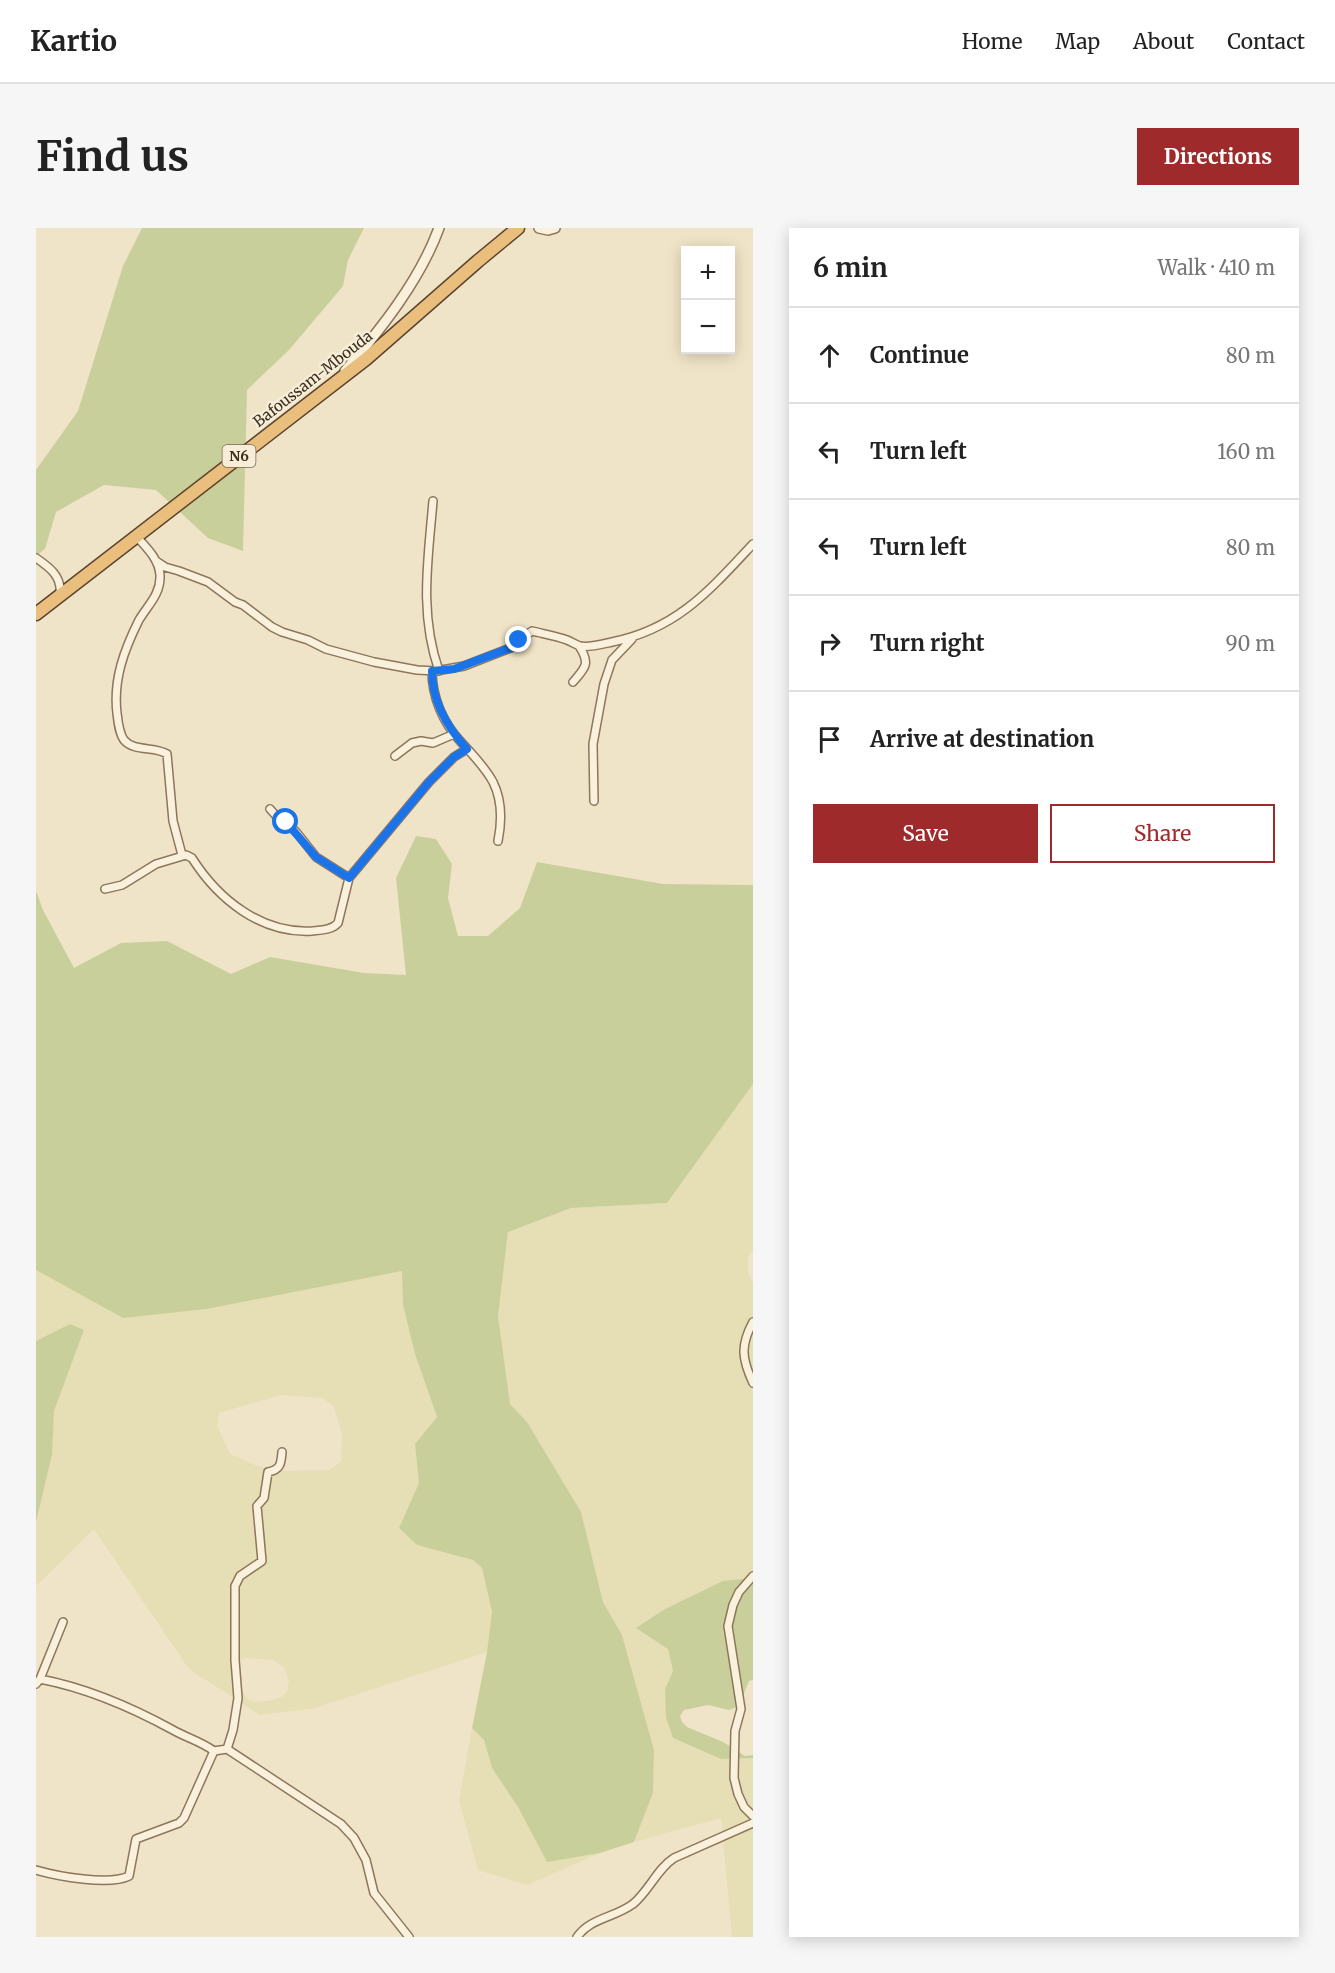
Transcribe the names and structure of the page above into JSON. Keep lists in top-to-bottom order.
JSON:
{
  "streets": {
    "highway": ["Bafoussam-Mbouda", "N6"]
  },
  "page": {
    "header": "Kartio",
    "nav": [
      "Home",
      "Map",
      "About",
      "Contact"
    ],
    "buttons": [
      "Directions",
      ["Save", "Share"]
    ],
    "title": "Find us",
    "heading": ["6 min", "Walk · 410 m"],
    "map_buttons": ["+", "−"],
    "list": [
      ["Continue", "80 m"],
      ["Turn left", "160 m"],
      ["Turn left", "80 m"],
      ["Turn right", "90 m"],
      "Arrive at destination"
    ]
  }
}
